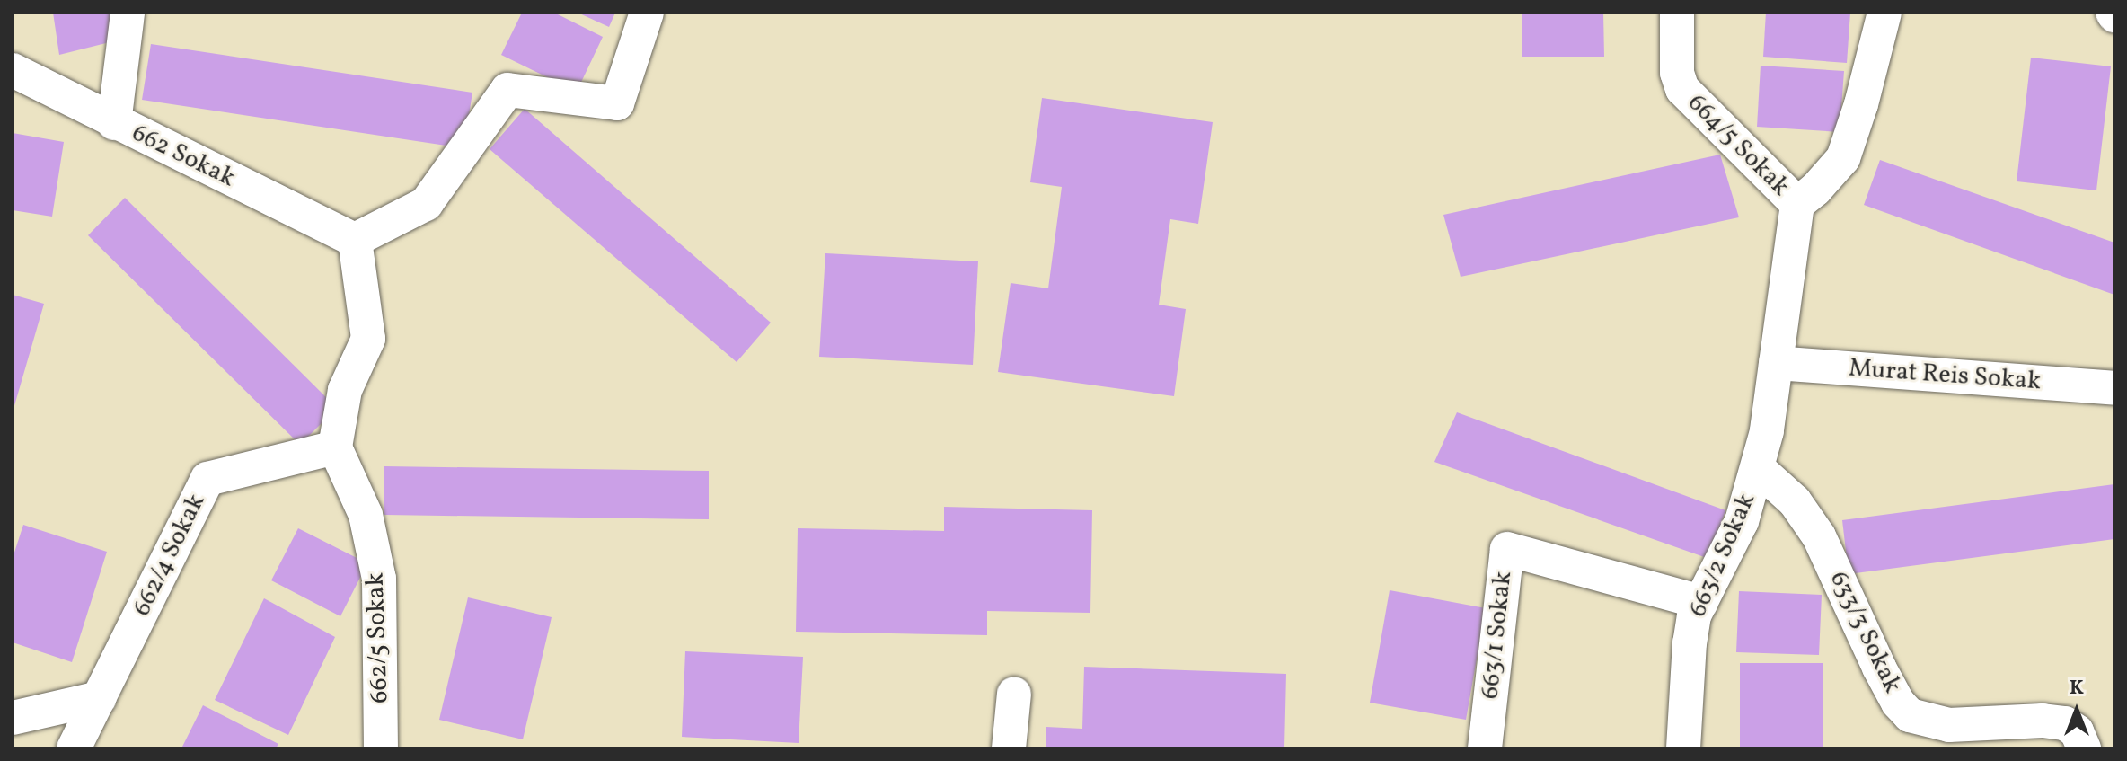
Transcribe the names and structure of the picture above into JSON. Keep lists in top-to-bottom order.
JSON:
{
  "streets": {
    "street": [
      "664/5 Sokak",
      "662 Sokak",
      "Murat Reis Sokak",
      "662/4 Sokak",
      "663/2 Sokak",
      "633/3 Sokak",
      "663/1 Sokak",
      "662/5 Sokak"
    ]
  },
  "crossings": [
    ["664/5 Sokak", "Murat Reis Sokak"],
    ["664/5 Sokak", "663/2 Sokak"],
    ["Murat Reis Sokak", "663/2 Sokak"],
    ["662/4 Sokak", "662/5 Sokak"],
    ["663/2 Sokak", "633/3 Sokak"],
    ["663/2 Sokak", "663/1 Sokak"]
  ],
  "north": "top"
}
